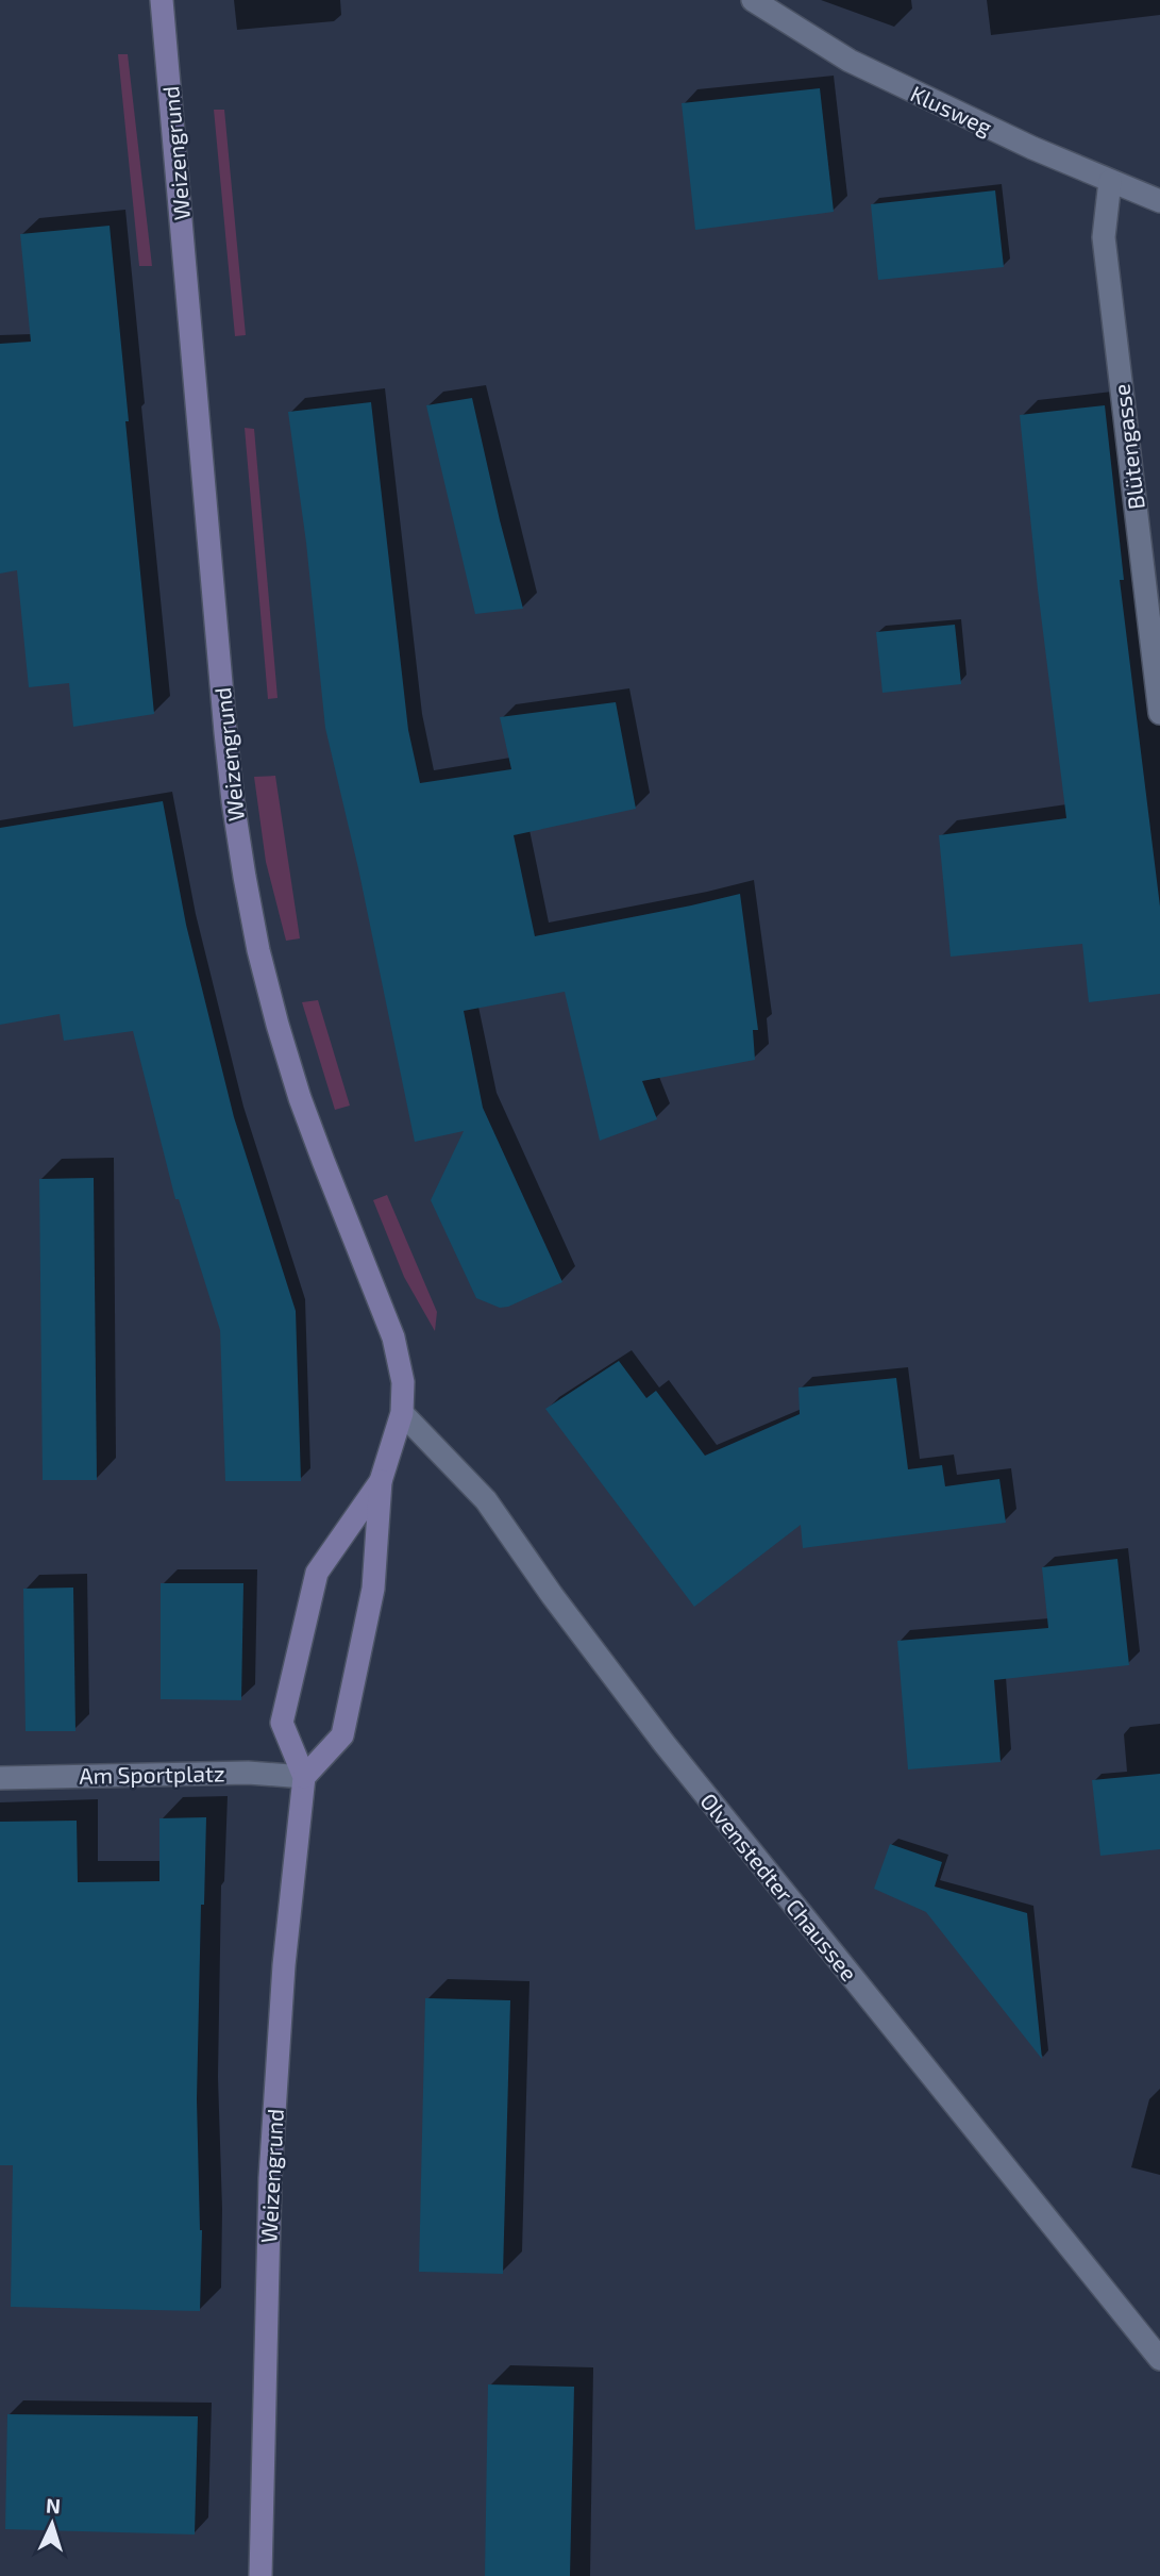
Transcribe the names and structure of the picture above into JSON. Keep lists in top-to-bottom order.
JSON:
{
  "streets": {
    "main road": ["Weizengrund"],
    "street": [
      "Klusweg",
      "Blütengasse",
      "Am Sportplatz",
      "Olvenstedter Chaussee"
    ]
  },
  "crossings": [
    ["Klusweg", "Blütengasse"],
    ["Weizengrund", "Am Sportplatz"],
    ["Weizengrund", "Olvenstedter Chaussee"]
  ],
  "north": "top"
}
